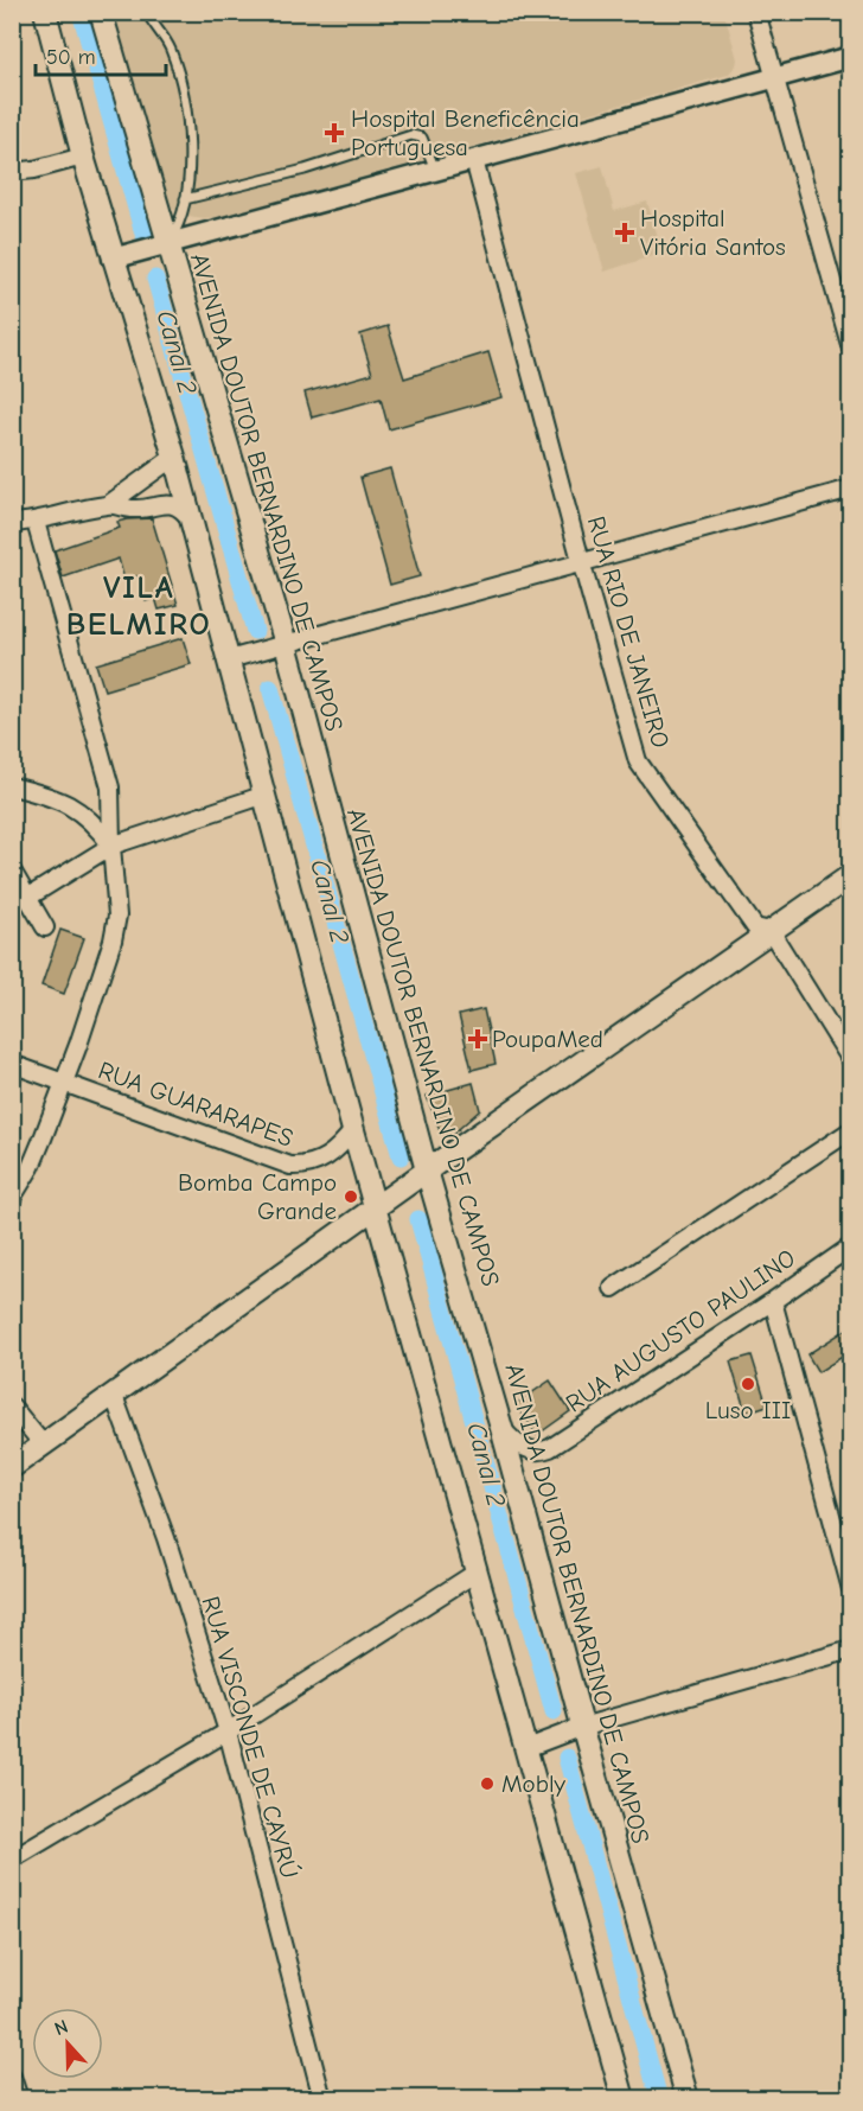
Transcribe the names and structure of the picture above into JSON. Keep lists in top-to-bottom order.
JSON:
{
  "streets": {
    "main road": ["AVENIDA DOUTOR BERNARDINO DE CAMPOS"],
    "street": [
      "RUA RIO DE JANEIRO",
      "RUA GUARARAPES",
      "RUA AUGUSTO PAULINO",
      "RUA VISCONDE DE CAYRÚ"
    ]
  },
  "crossings": [
    ["AVENIDA DOUTOR BERNARDINO DE CAMPOS", "RUA AUGUSTO PAULINO"]
  ],
  "districts": ["VILA BELMIRO"],
  "water": ["Canal 2"],
  "places": {
    "health": ["Hospital Beneficência Portuguesa", "Hospital Vitória Santos", "PoupaMed"],
    "other": ["Bomba Campo Grande", "Luso III", "Mobly"]
  },
  "scale_bar": "50 m",
  "north": "top"
}
